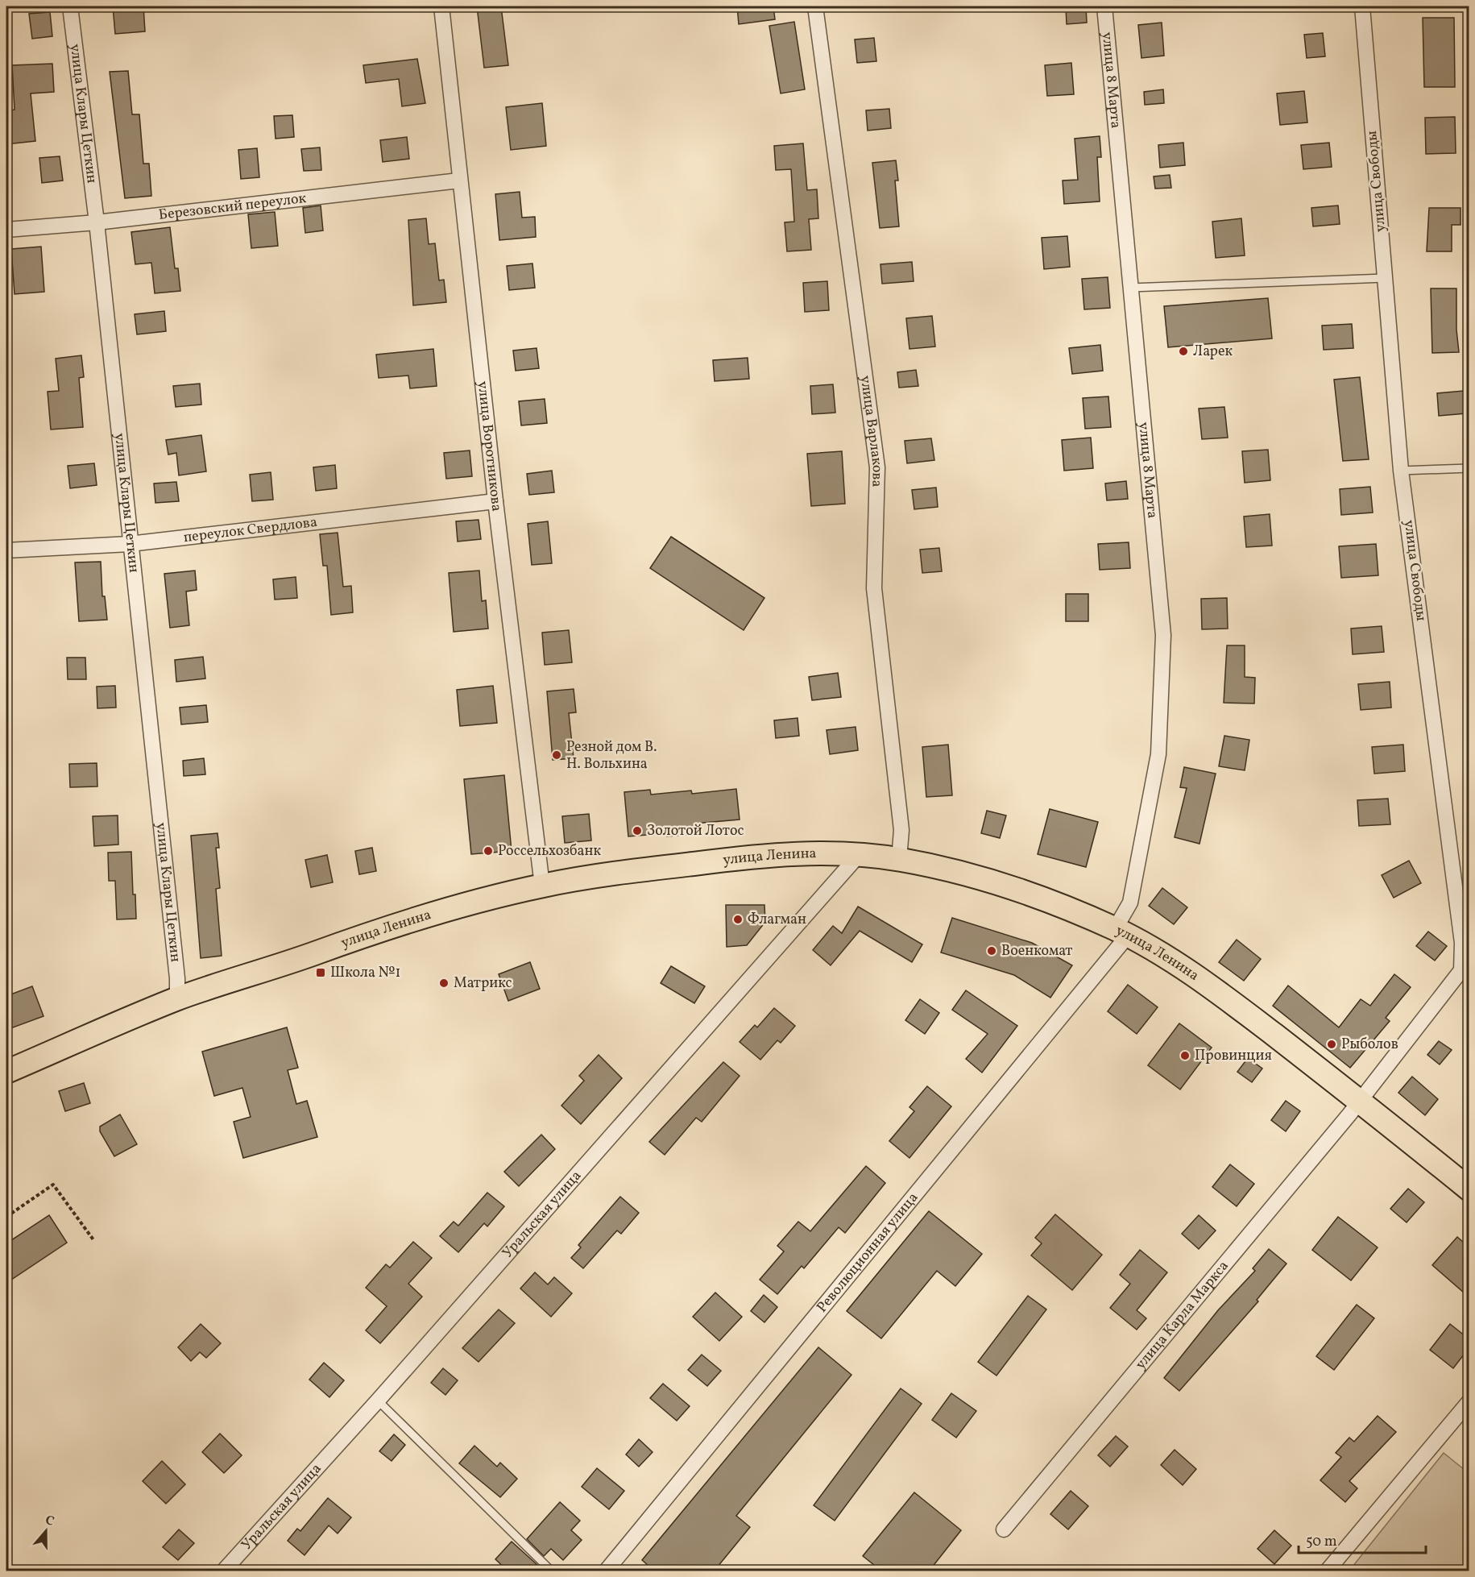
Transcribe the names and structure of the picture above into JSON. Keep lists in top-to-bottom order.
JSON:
{
  "streets": {
    "main road": ["улица Ленина"],
    "street": [
      "улица 8 Марта",
      "улица Клары Цеткин",
      "улица Свободы",
      "Березовский переулок",
      "улица Варлакова",
      "улица Воротникова",
      "переулок Свердлова",
      "Уральская улица",
      "Революционная улица",
      "улица Карла Маркса"
    ]
  },
  "crossings": [
    ["улица 8 Марта", "улица Ленина"],
    ["улица 8 Марта", "Революционная улица"],
    ["улица Клары Цеткин", "Березовский переулок"],
    ["улица Клары Цеткин", "переулок Свердлова"],
    ["улица Клары Цеткин", "улица Ленина"],
    ["улица Свободы", "улица Ленина"],
    ["улица Свободы", "улица Карла Маркса"],
    ["Березовский переулок", "улица Воротникова"],
    ["улица Варлакова", "улица Ленина"],
    ["улица Воротникова", "переулок Свердлова"],
    ["улица Воротникова", "улица Ленина"],
    ["улица Ленина", "Уральская улица"],
    ["улица Ленина", "Революционная улица"],
    ["улица Ленина", "улица Карла Маркса"]
  ],
  "places": {
    "other": [
      "Ларек",
      "Резной дом В. Н. Вольхина",
      "Золотой Лотос",
      "Россельхозбанк",
      "Флагман",
      "Военкомат",
      "Матрикс",
      "Рыболов",
      "Провинция"
    ],
    "transit": ["Школа №1"]
  },
  "scale_bar": "50 m",
  "north": "top"
}
